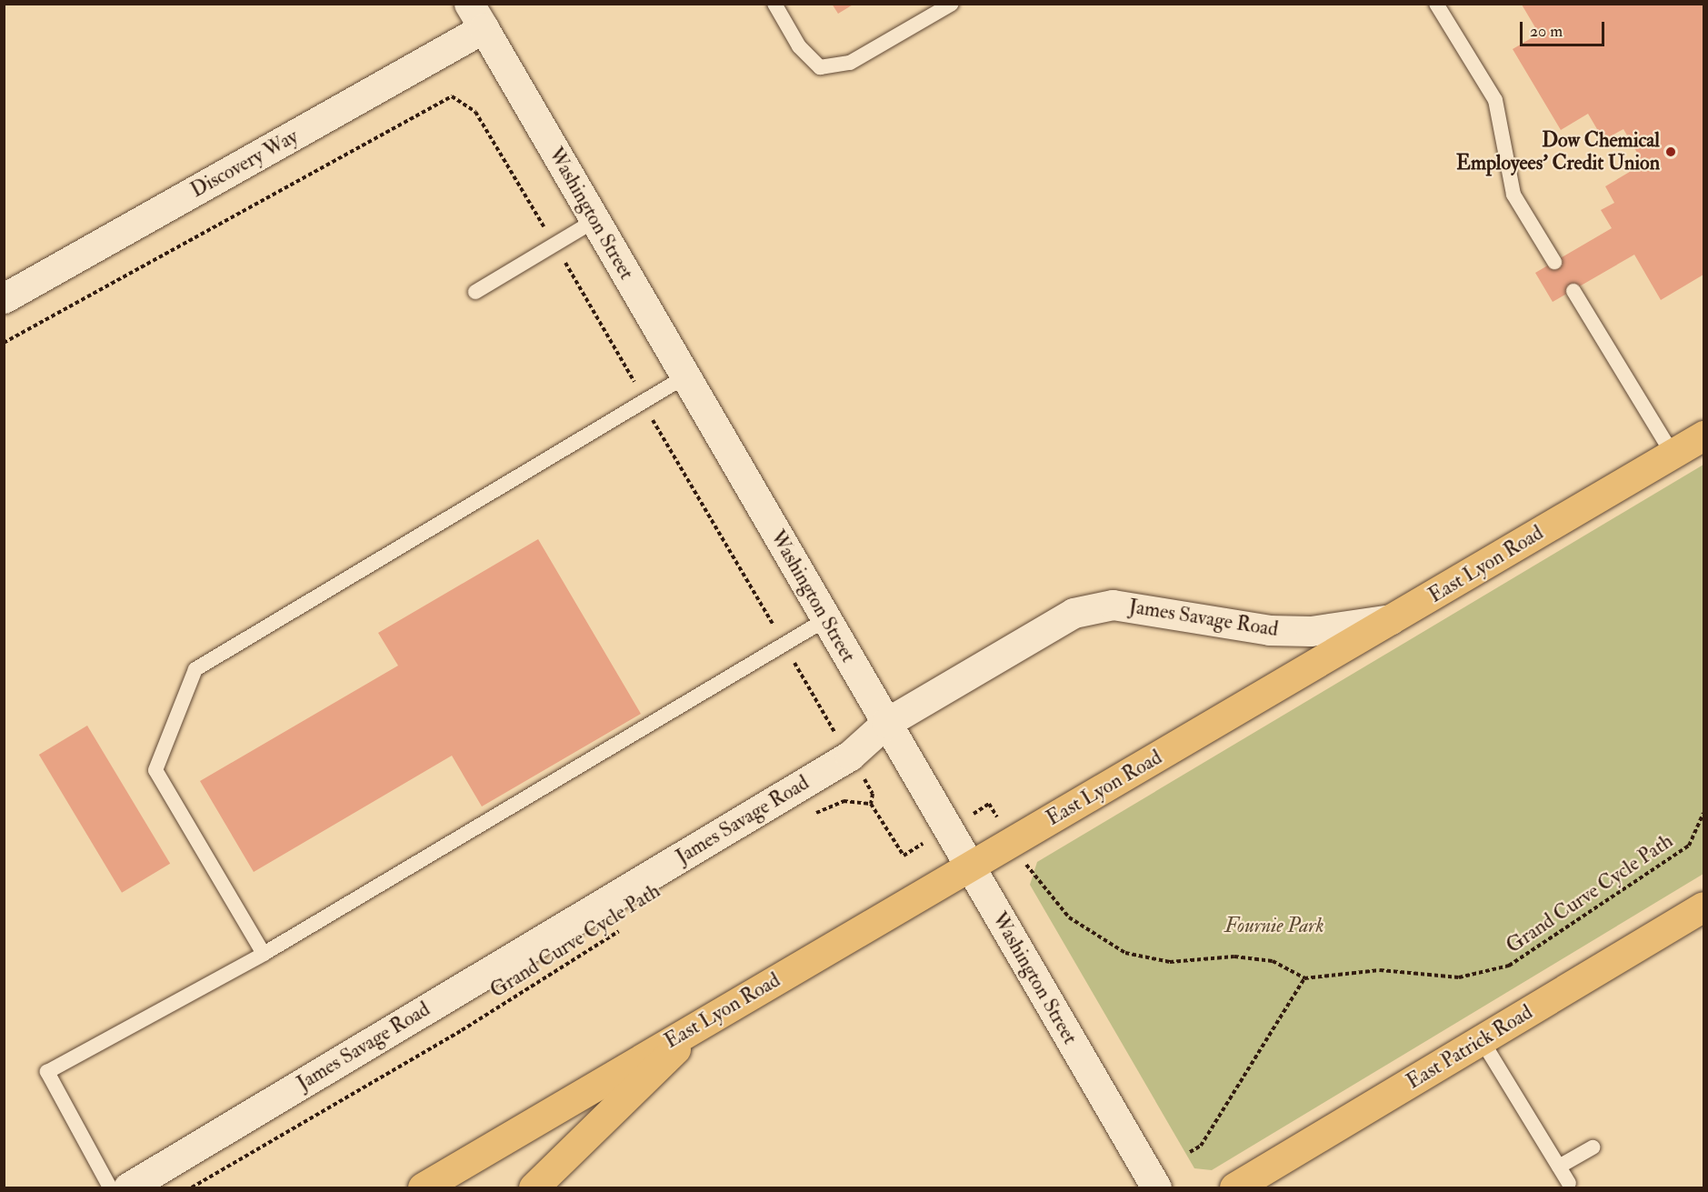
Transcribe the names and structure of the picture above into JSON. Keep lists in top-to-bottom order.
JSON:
{
  "streets": {
    "highway": ["East Lyon Road", "East Patrick Road"],
    "street": ["Discovery Way", "Washington Street", "James Savage Road"],
    "path": ["Grand Curve Cycle Path"]
  },
  "crossings": [
    ["Discovery Way", "Washington Street"],
    ["Washington Street", "East Lyon Road"],
    ["Washington Street", "James Savage Road"],
    ["Washington Street", "Grand Curve Cycle Path"],
    ["East Lyon Road", "James Savage Road"],
    ["East Lyon Road", "Grand Curve Cycle Path"]
  ],
  "parks": ["Fournie Park"],
  "places": ["Dow Chemical Employees’ Credit Union"],
  "scale_bar": "20 m"
}
